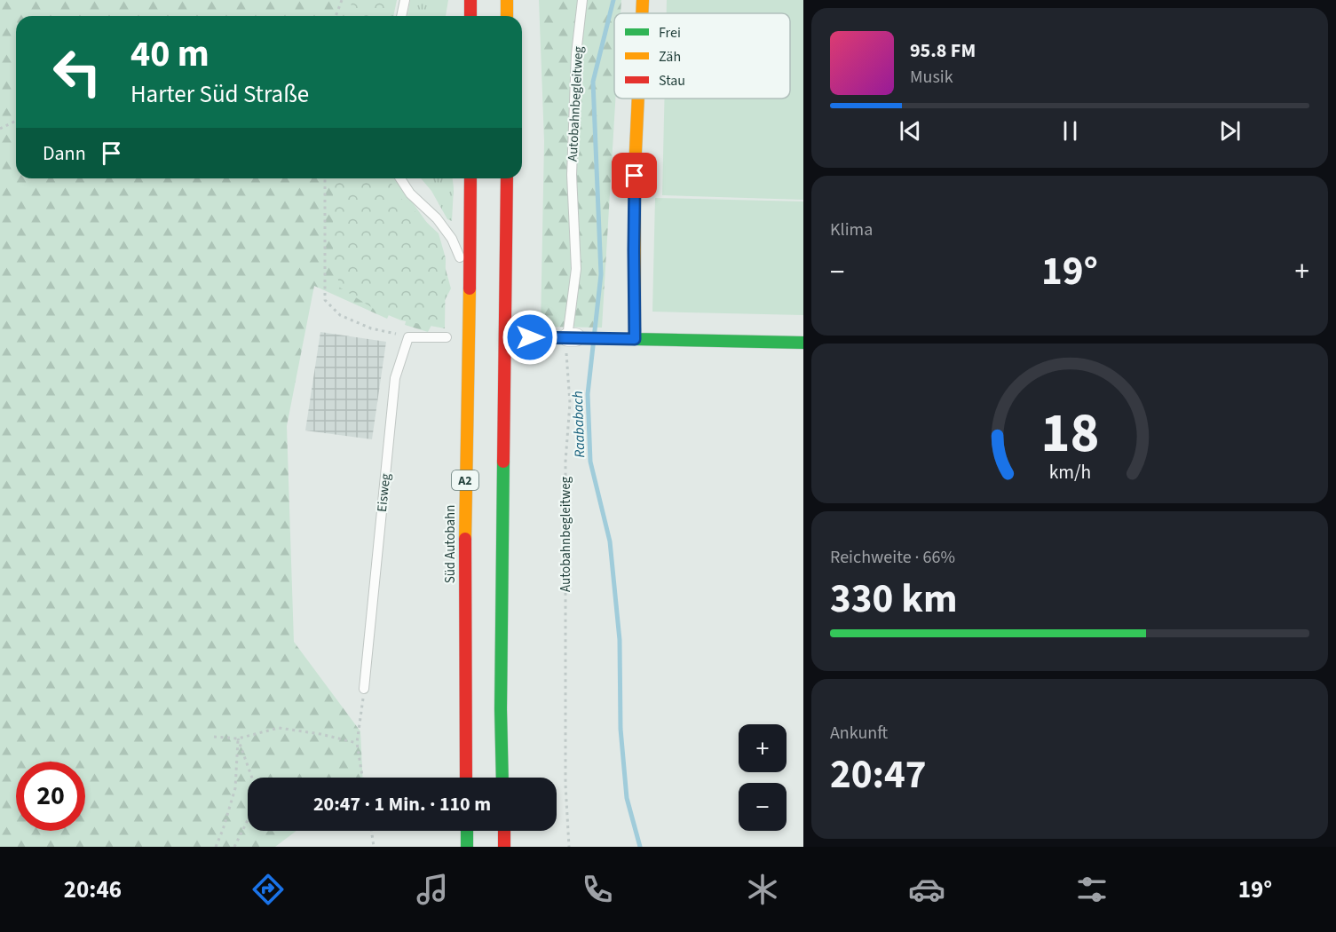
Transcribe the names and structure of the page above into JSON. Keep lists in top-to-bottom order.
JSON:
{
  "streets": {
    "main road": ["A2", "Süd Autobahn"],
    "lane": ["Autobahnbegleitweg", "Eisweg"]
  },
  "water": ["Raababach"],
  "legend": ["Frei", "Zäh", "Stau"],
  "page": {
    "turn": ["40 m", "Harter Süd Straße"],
    "song": ["95.8 FM", "Musik"],
    "then": "Dann",
    "tile": [
      "Klima",
      ["Reichweite · 66%", "330 km"],
      ["Ankunft", "20:47"]
    ],
    "heat": ["−", "19°", "+"],
    "map_buttons": ["+", "−"],
    "limit": "20",
    "trip": "20:47 · 1 Min. · 110 m",
    "tabs": ["20:46", "19°"],
    "gauge": ["18", "km/h"]
  }
}
